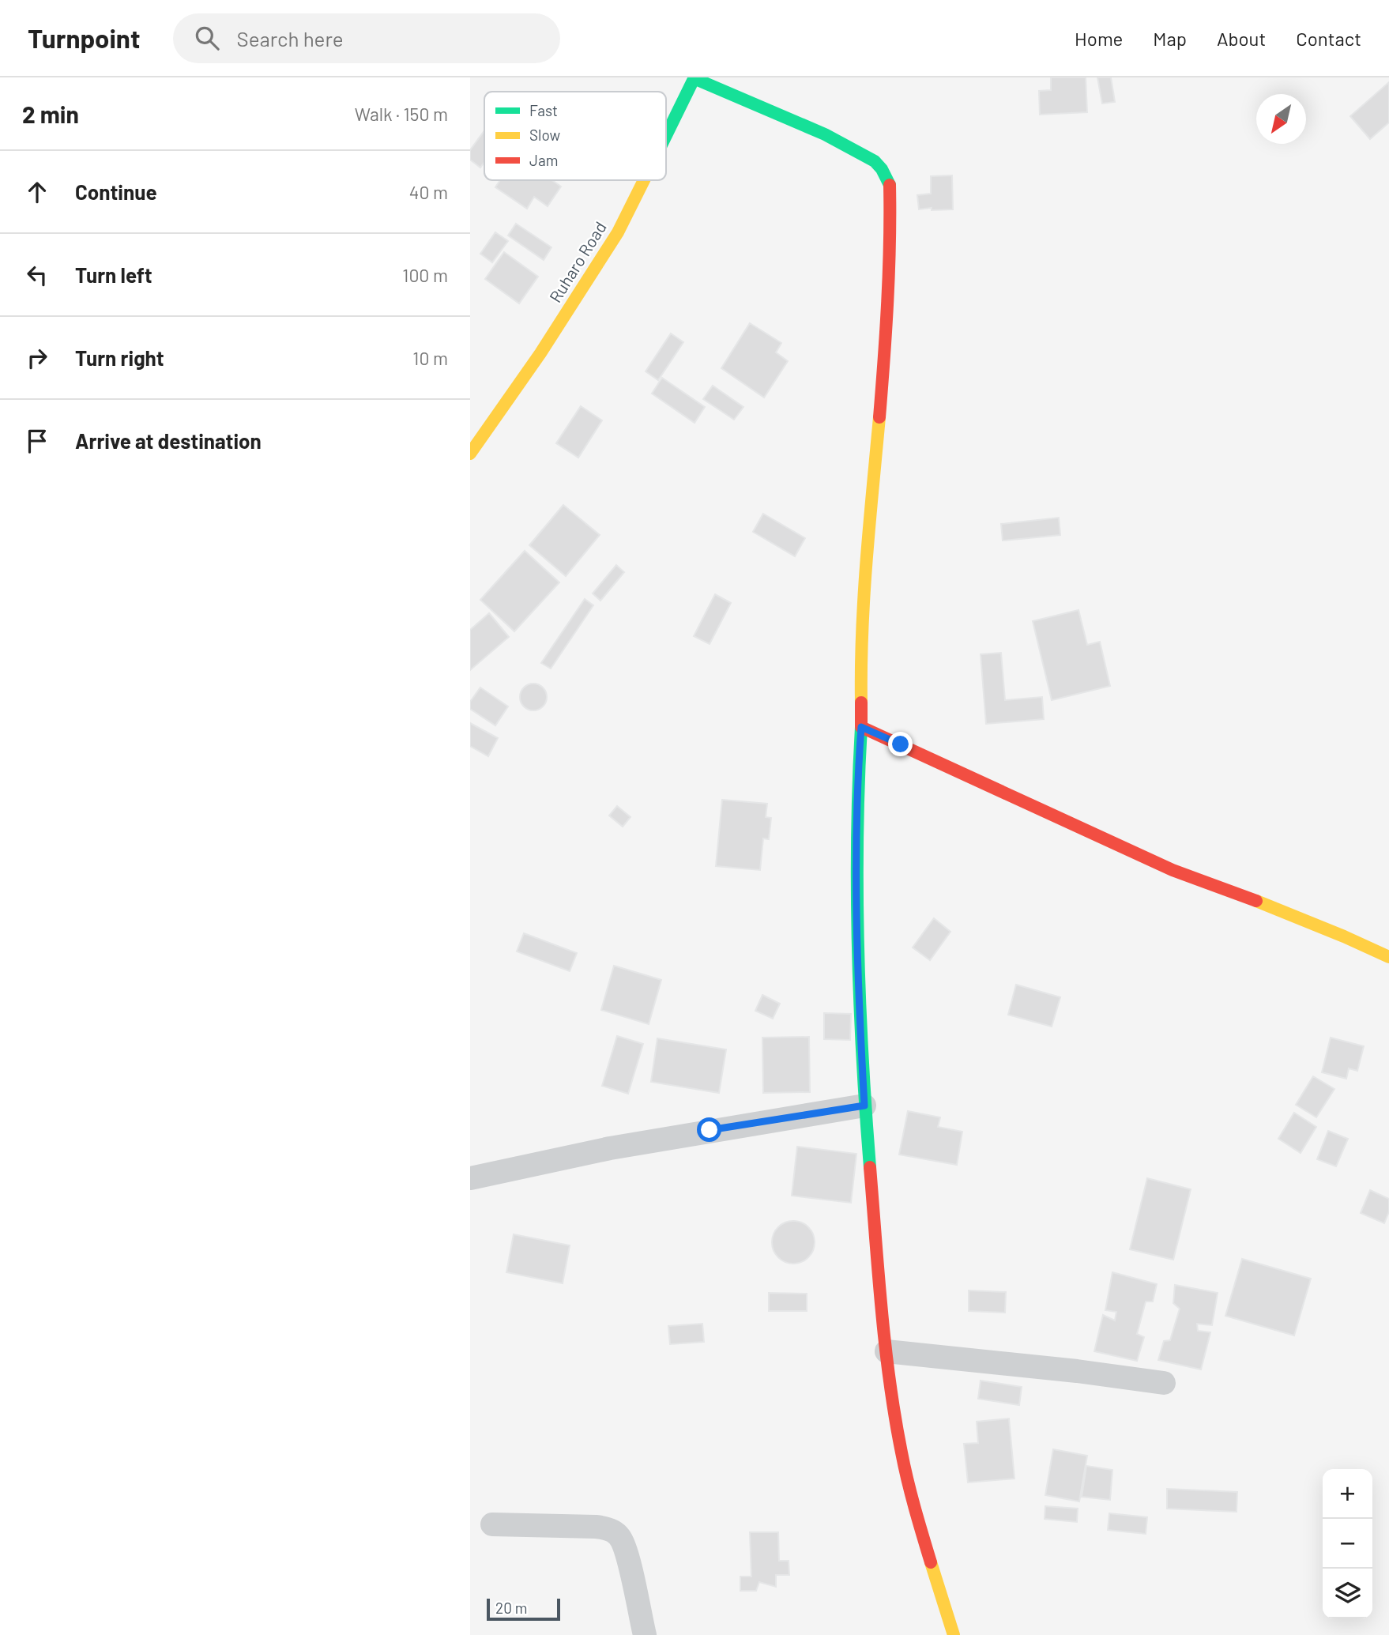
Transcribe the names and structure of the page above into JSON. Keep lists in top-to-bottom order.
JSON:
{
  "streets": {
    "street": ["Ruharo Road"]
  },
  "legend": ["Fast", "Slow", "Jam"],
  "scale_bar": "20 m",
  "north": "bottom left",
  "page": {
    "header": "Turnpoint",
    "search": "Search here",
    "nav": [
      "Home",
      "Map",
      "About",
      "Contact"
    ],
    "heading": ["2 min", "Walk · 150 m"],
    "list": [
      ["Continue", "40 m"],
      ["Turn left", "100 m"],
      ["Turn right", "10 m"],
      "Arrive at destination"
    ],
    "map_buttons": ["+", "−"],
    "scale": "20 m"
  }
}
